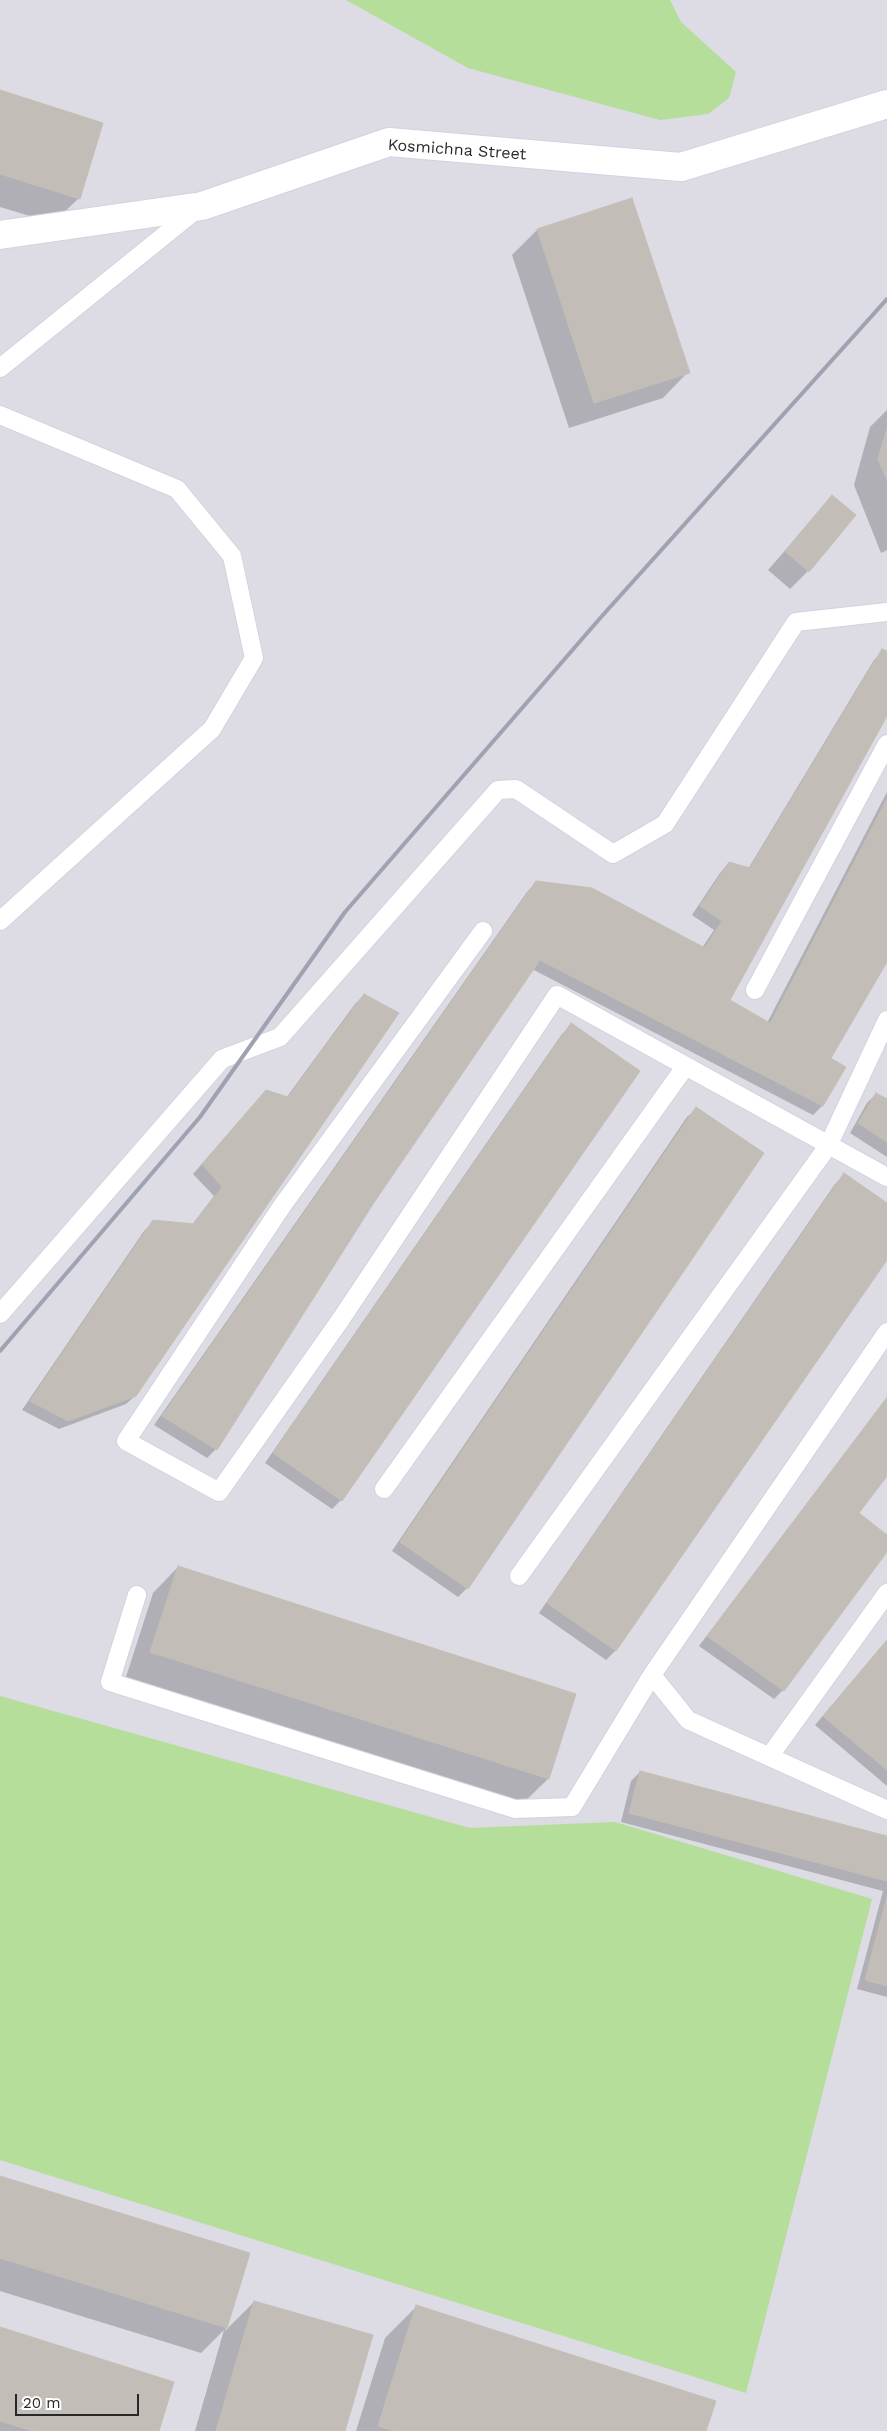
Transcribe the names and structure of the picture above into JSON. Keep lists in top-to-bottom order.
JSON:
{
  "streets": {
    "street": ["Kosmichna Street"]
  },
  "scale_bar": "20 m"
}
